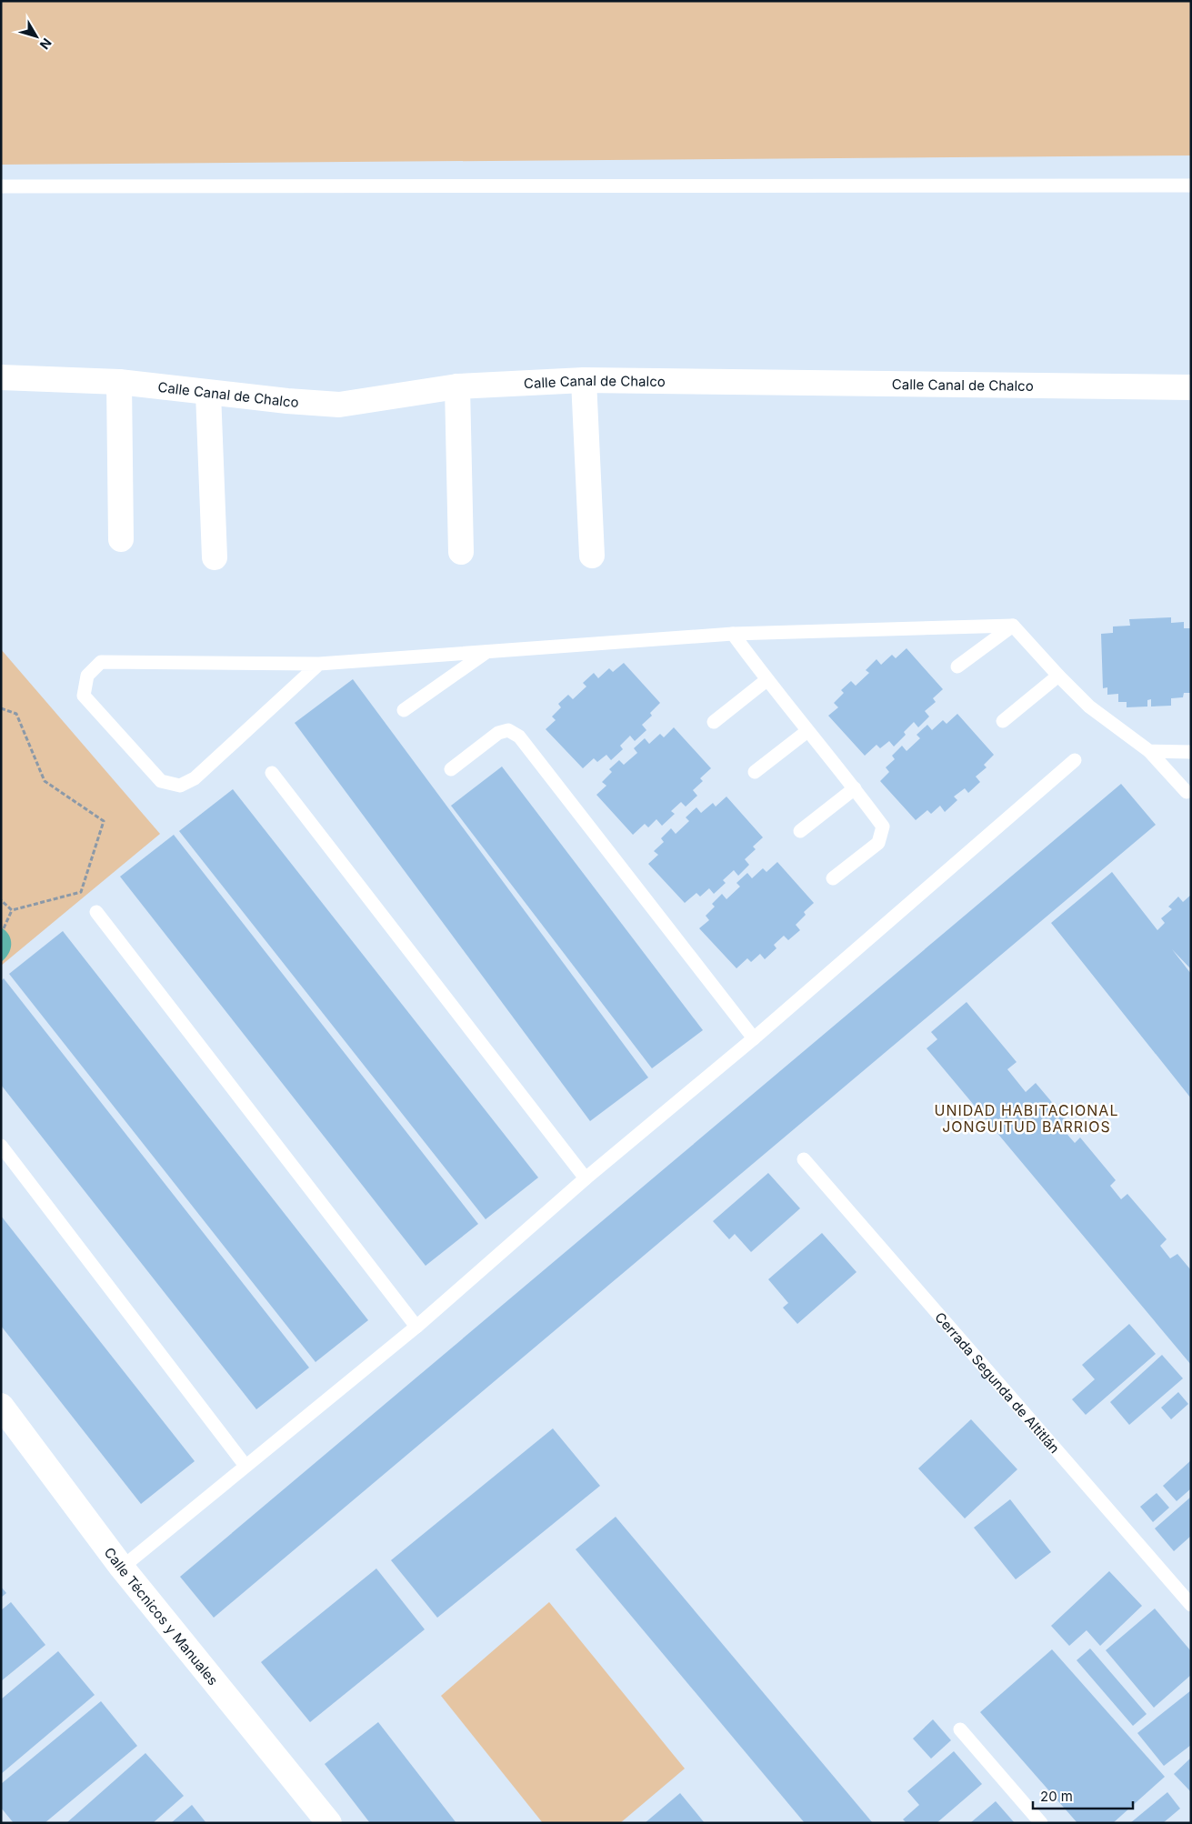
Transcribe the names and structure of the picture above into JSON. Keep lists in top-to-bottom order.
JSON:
{
  "streets": {
    "street": ["Calle Canal de Chalco", "Calle Técnicos y Manuales"],
    "lane": ["Cerrada Segunda de Altitlán"]
  },
  "districts": ["UNIDAD HABITACIONAL JONGUITUD BARRIOS"],
  "scale_bar": "20 m",
  "north": "bottom right"
}
